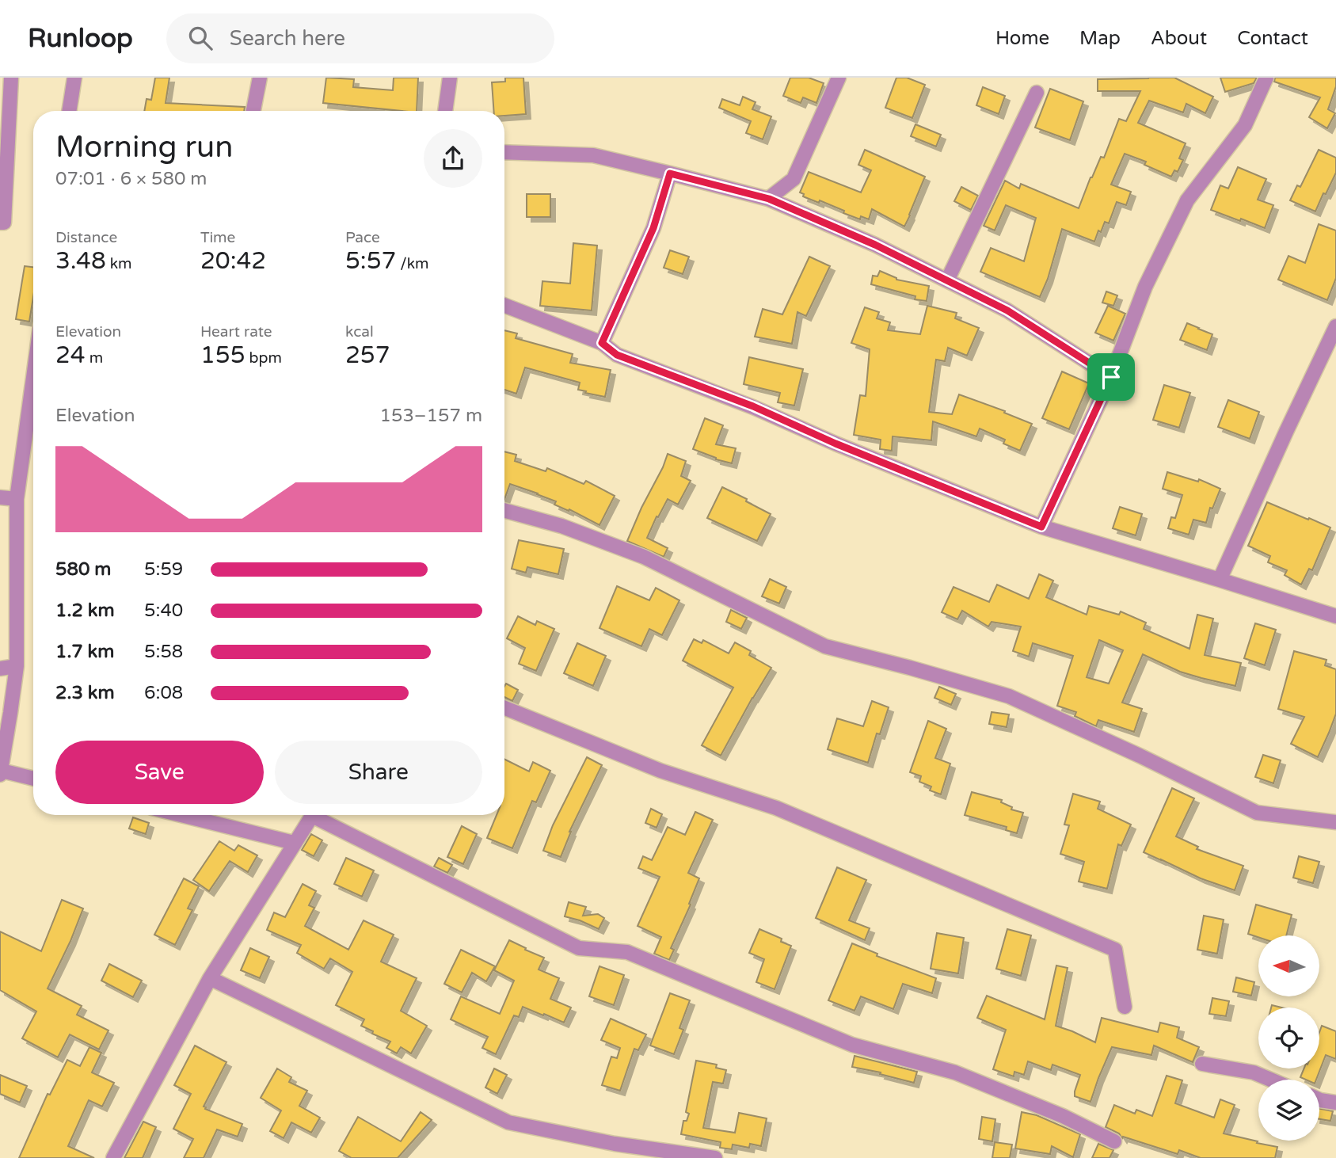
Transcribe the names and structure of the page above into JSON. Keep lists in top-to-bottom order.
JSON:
{
  "north": "left",
  "page": {
    "header": "Runloop",
    "search": "Search here",
    "nav": [
      "Home",
      "Map",
      "About",
      "Contact"
    ],
    "heading": ["Morning run", "07:01 · 6 × 580 m"],
    "stats": [
      ["Distance", "3.48 km"],
      ["Time", "20:42"],
      ["Pace", "5:57 /km"],
      ["Elevation", "24 m"],
      ["Heart rate", "155 bpm"],
      ["kcal", "257"]
    ],
    "chart": ["Elevation", "153–157 m"],
    "list": [
      {
        "name": "580 m",
        "note": "5:59"
      },
      {
        "name": "1.2 km",
        "note": "5:40"
      },
      {
        "name": "1.7 km",
        "note": "5:58"
      },
      {
        "name": "2.3 km",
        "note": "6:08"
      }
    ],
    "buttons": ["Save", "Share"]
  }
}
